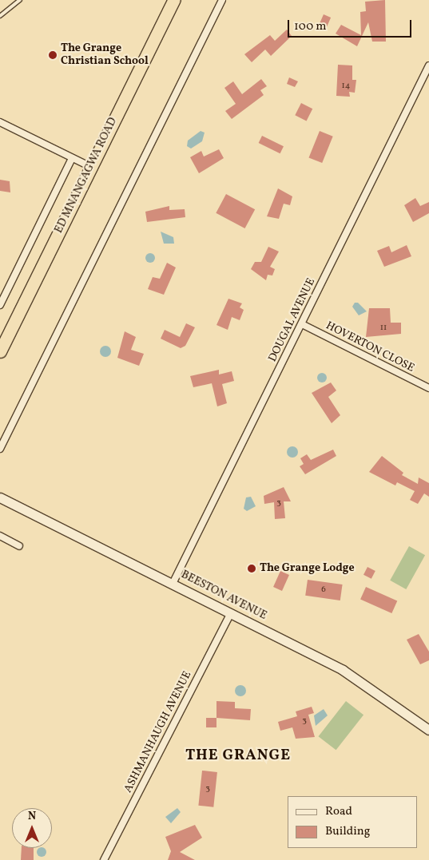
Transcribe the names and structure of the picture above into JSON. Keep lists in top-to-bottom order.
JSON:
{
  "streets": {
    "highway": ["ED MNANGAGWA ROAD"],
    "street": [
      "DOUGAL AVENUE",
      "HOVERTON CLOSE",
      "BEESTON AVENUE",
      "ASHMANHAUGH AVENUE"
    ]
  },
  "crossings": [
    ["DOUGAL AVENUE", "HOVERTON CLOSE"],
    ["DOUGAL AVENUE", "BEESTON AVENUE"],
    ["BEESTON AVENUE", "ASHMANHAUGH AVENUE"]
  ],
  "districts": ["THE GRANGE"],
  "places": ["The Grange Christian School", "The Grange Lodge"],
  "house_numbers": [
    "14",
    "11",
    "3",
    "6",
    "3",
    "3"
  ],
  "legend": ["Road", "Building"],
  "scale_bar": "100 m",
  "north": "top"
}
